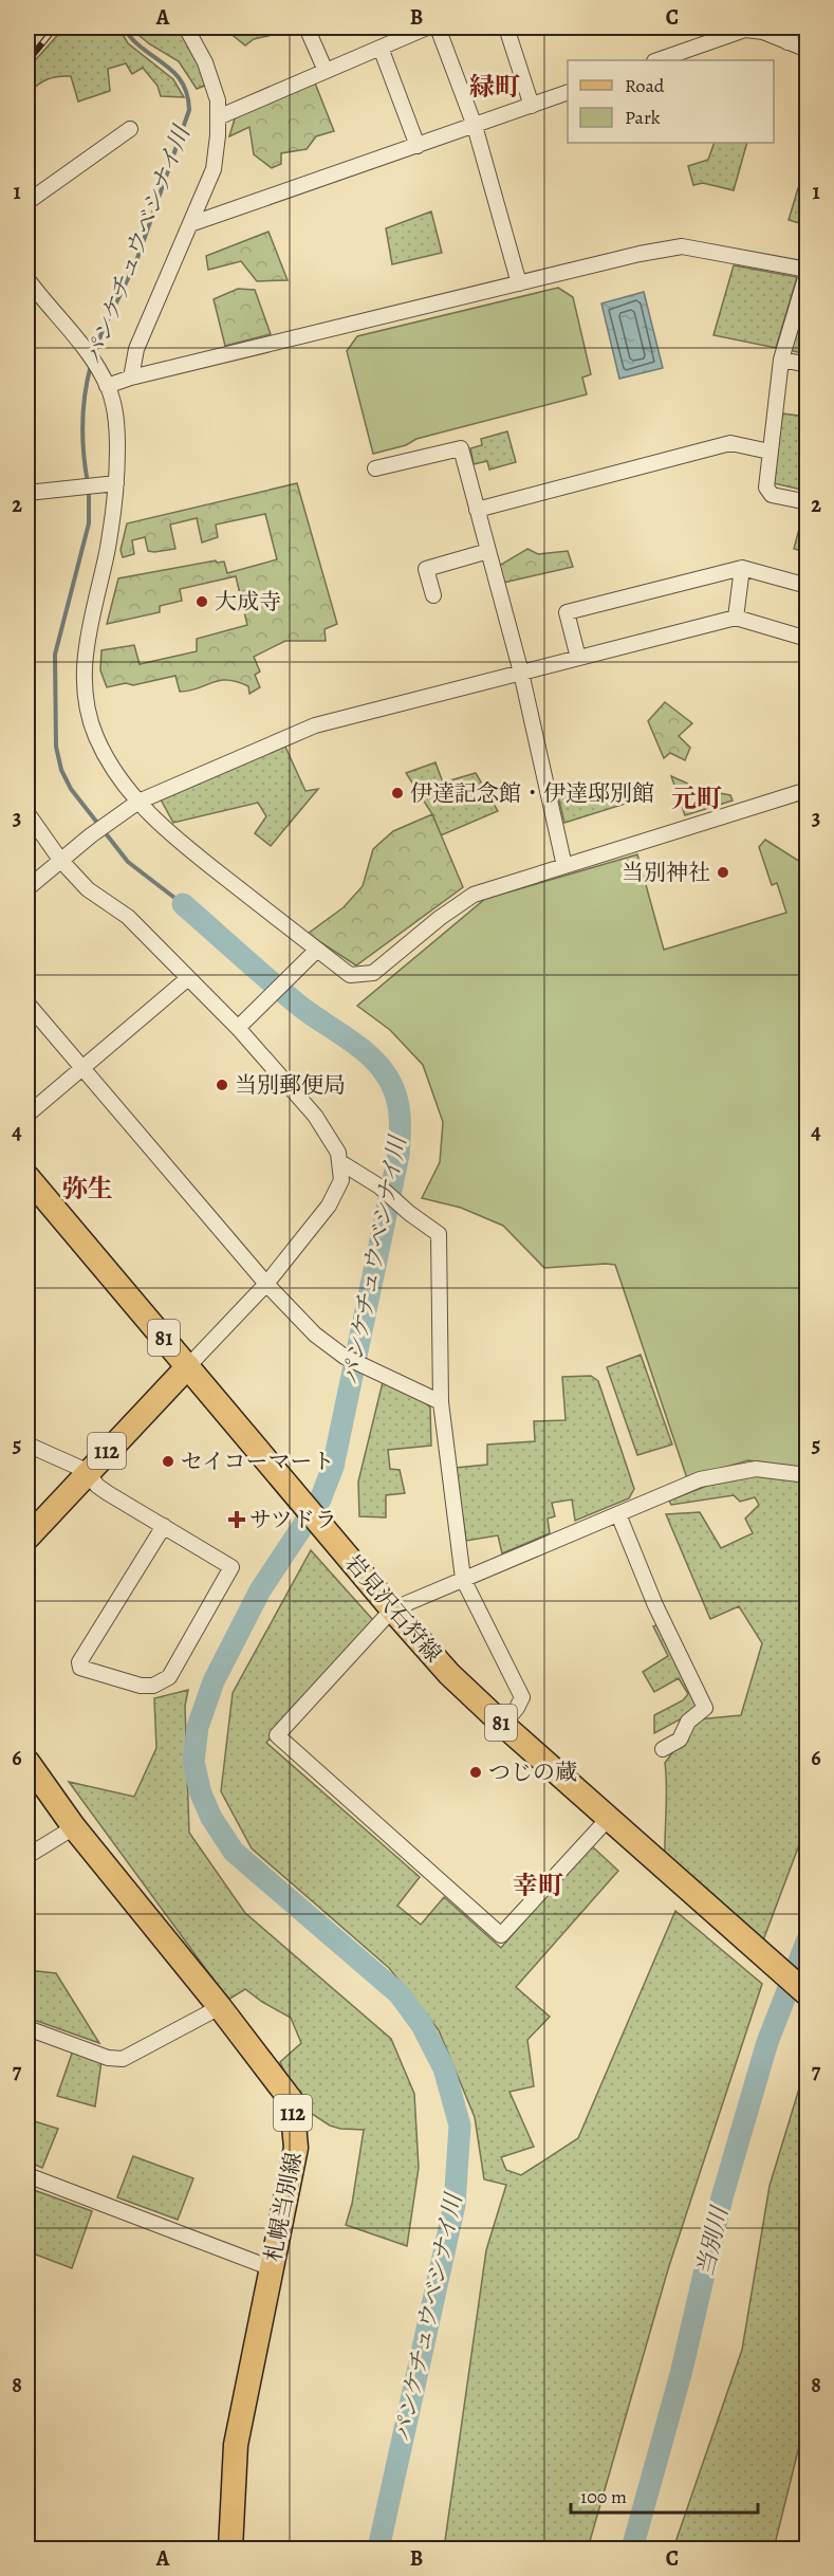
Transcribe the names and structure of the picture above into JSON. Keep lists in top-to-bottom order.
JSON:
{
  "streets": {
    "main road": [
      "81",
      "112",
      "岩見沢石狩線",
      "札幌当別線"
    ]
  },
  "crossings": [
    ["112", "岩見沢石狩線"]
  ],
  "districts": [
    "緑町",
    "元町",
    "弥生",
    "幸町"
  ],
  "water": ["パンケチュウベシナイ川", "当別川"],
  "places": {
    "other": [
      "大成寺",
      "伊達記念館・伊達邸別館",
      "当別神社",
      "当別郵便局",
      "セイコーマート",
      "つじの蔵"
    ],
    "health": ["サツドラ"]
  },
  "legend": ["Road", "Park"],
  "scale_bar": "100 m",
  "grid": {
    "columns": ["A", "B", "C"],
    "rows": [
      "1",
      "2",
      "3",
      "4",
      "5",
      "6",
      "7",
      "8"
    ]
  }
}
